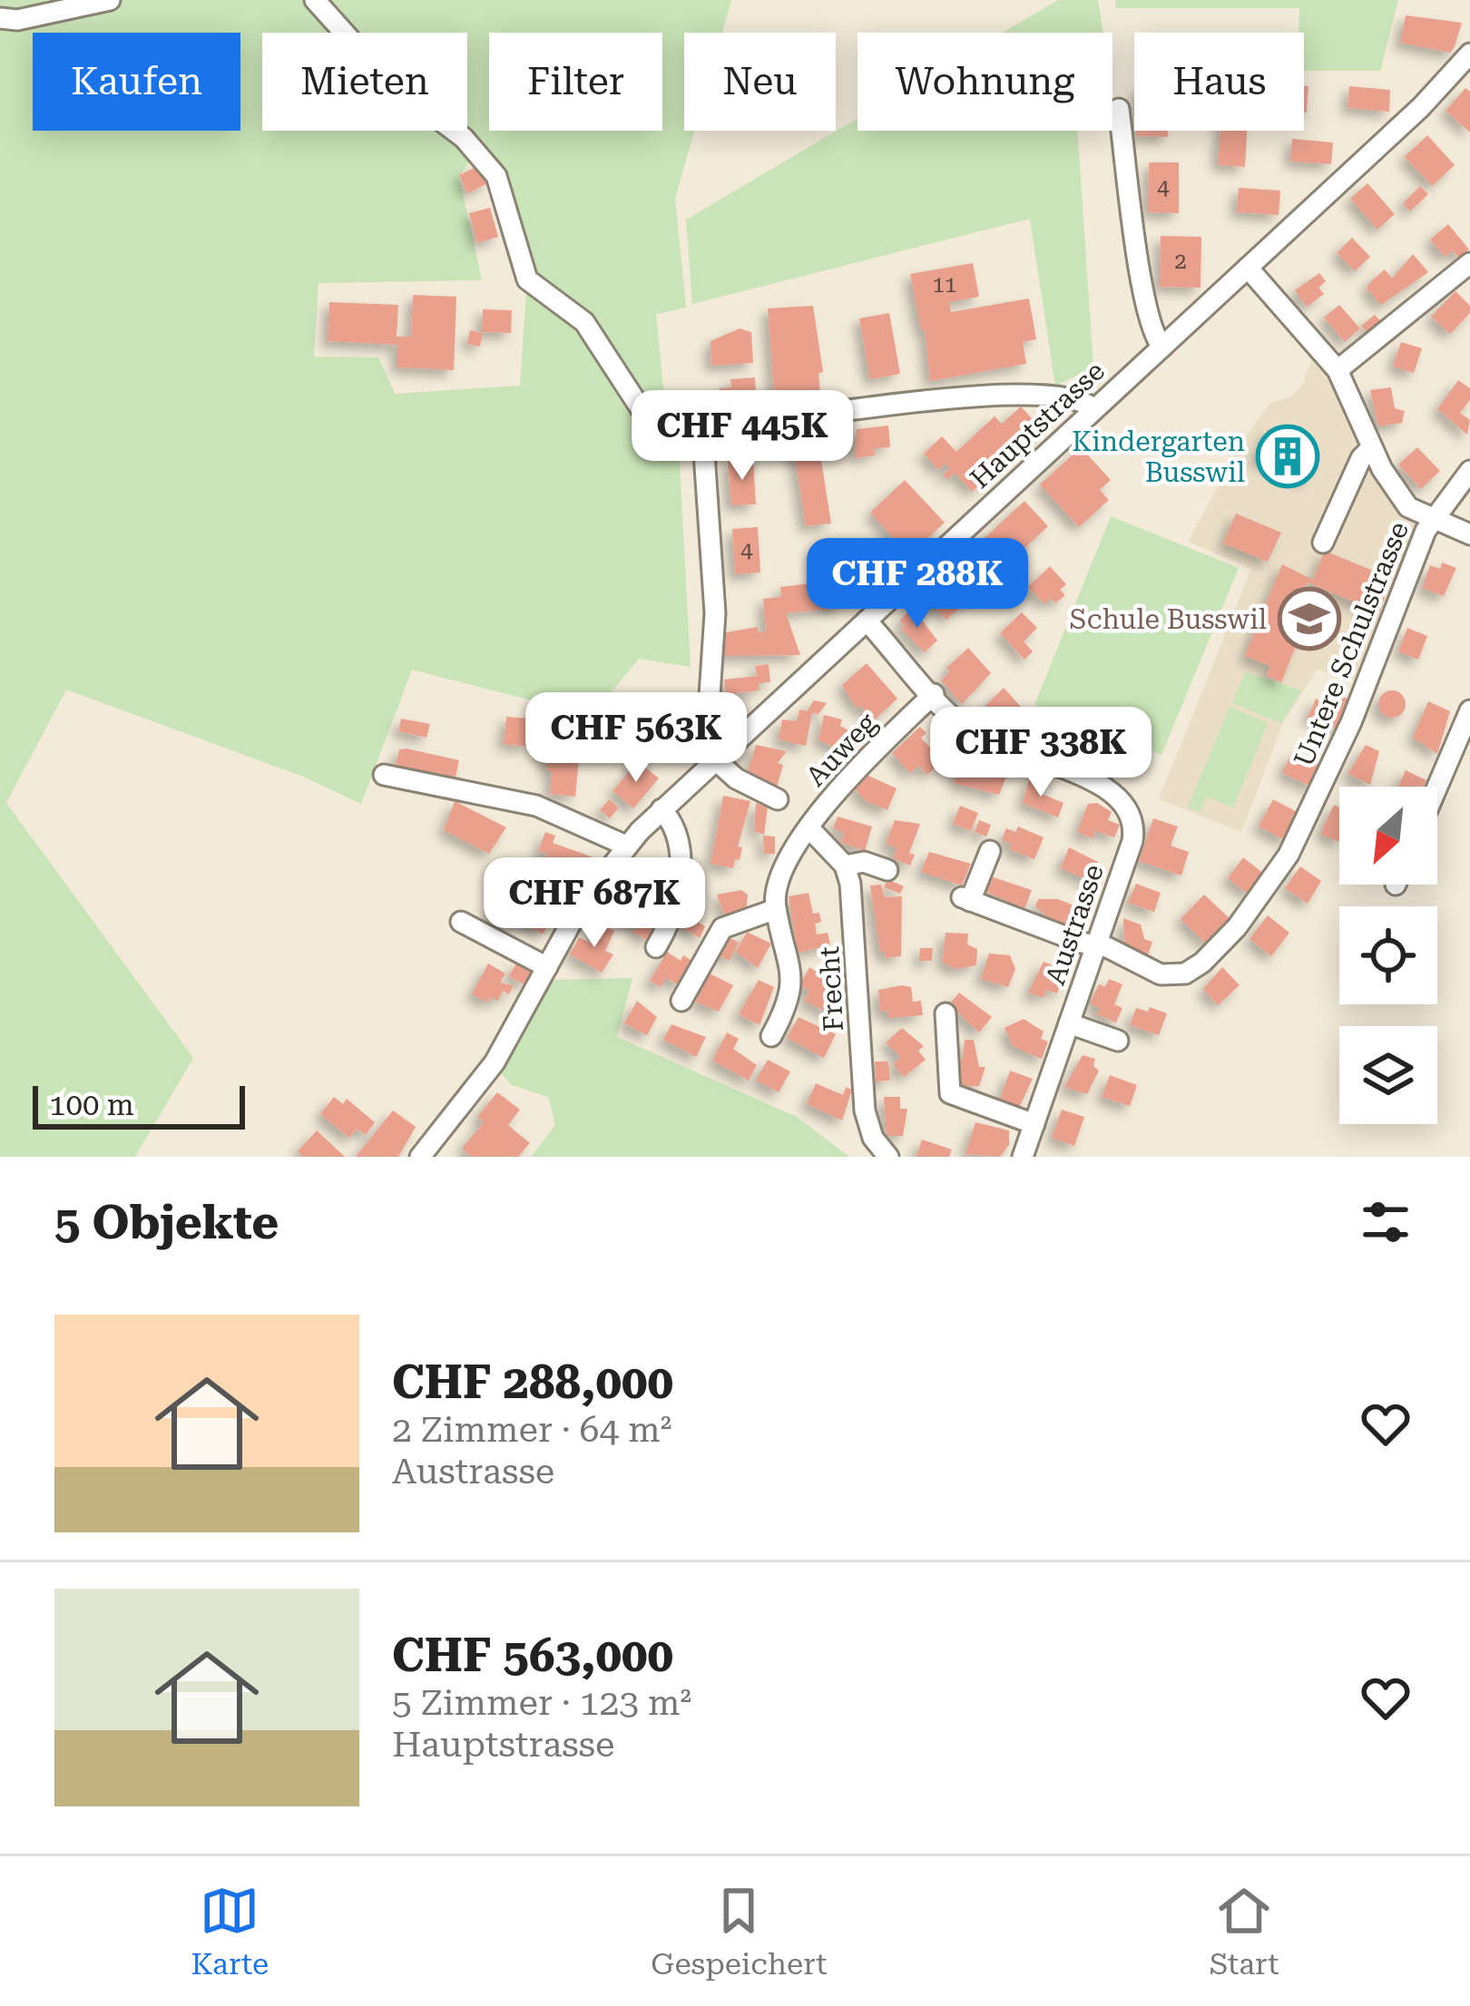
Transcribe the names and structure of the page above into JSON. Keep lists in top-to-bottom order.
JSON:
{
  "streets": {
    "street": [
      "Hauptstrasse",
      "Untere Schulstrasse",
      "Auweg",
      "Austrasse",
      "Frecht"
    ]
  },
  "crossings": [
    ["Hauptstrasse", "Austrasse"],
    ["Untere Schulstrasse", "Austrasse"],
    ["Auweg", "Austrasse"]
  ],
  "places": {
    "building": ["Kindergarten Busswil"],
    "school or university": ["Schule Busswil"]
  },
  "house_numbers": [
    "4",
    "2",
    "11",
    "4"
  ],
  "scale_bar": "100 m",
  "north": "bottom left",
  "page": {
    "chip": [
      "Kaufen",
      "Mieten",
      "Filter",
      "Neu",
      "Wohnung",
      "Haus"
    ],
    "price": [
      "CHF 445K",
      "CHF 288K",
      "CHF 563K",
      "CHF 338K",
      "CHF 687K"
    ],
    "scale": "100 m",
    "heading": "5 Objekte",
    "list": [
      {
        "name": "CHF 288,000",
        "note": "2 Zimmer · 64 m² · Austrasse"
      },
      {
        "name": "CHF 563,000",
        "note": "5 Zimmer · 123 m² · Hauptstrasse"
      }
    ],
    "tabs": ["Karte", "Gespeichert", "Start"]
  }
}
